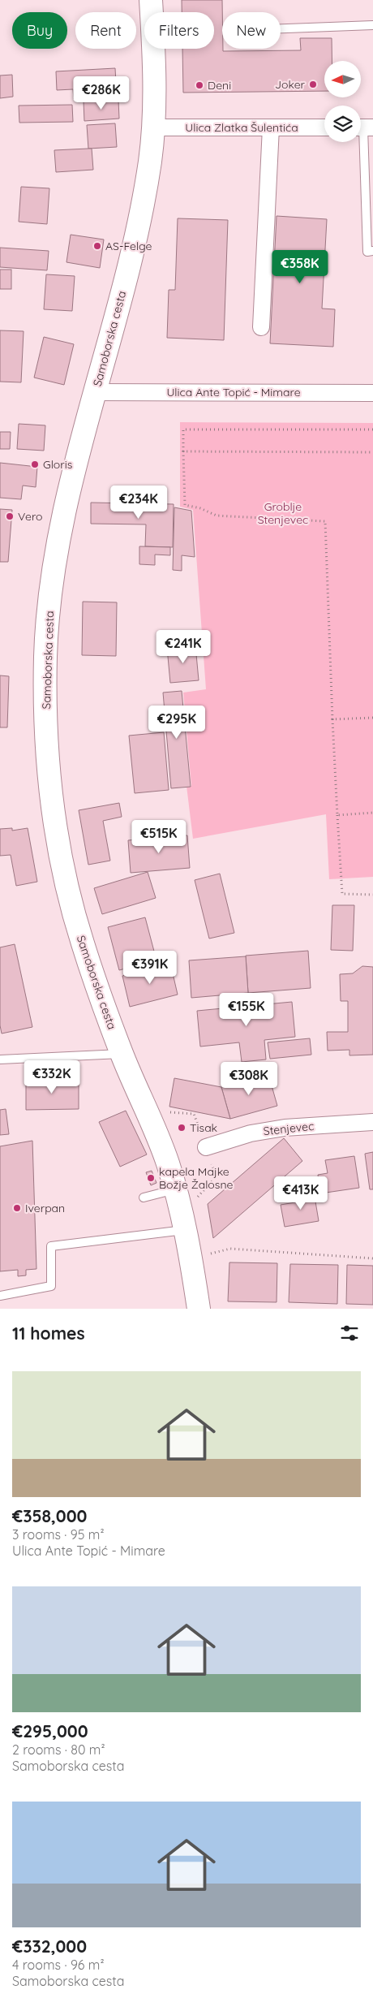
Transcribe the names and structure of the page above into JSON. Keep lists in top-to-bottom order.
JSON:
{
  "streets": {
    "street": [
      "Ulica Zlatka Šulentića",
      "Samoborska cesta",
      "Ulica Ante Topić - Mimare",
      "Stenjevec"
    ]
  },
  "crossings": [
    ["Ulica Zlatka Šulentića", "Samoborska cesta"],
    ["Samoborska cesta", "Ulica Ante Topić - Mimare"]
  ],
  "parks": ["Groblje Stenjevec"],
  "places": [
    "Joker",
    "Deni",
    "AS-Felge",
    "Gloris",
    "Vero",
    "Tisak",
    "kapela Majke Božje Žalosne",
    "Iverpan"
  ],
  "north": "left",
  "page": {
    "chip": [
      "Buy",
      "Rent",
      "Filters",
      "New"
    ],
    "price": [
      "€286K",
      "€358K",
      "€234K",
      "€241K",
      "€295K",
      "€515K",
      "€391K",
      "€155K",
      "€332K",
      "€308K",
      "€413K"
    ],
    "heading": "11 homes",
    "list": [
      {
        "name": "€358,000",
        "note": "3 rooms · 95 m² · Ulica Ante Topić - Mimare"
      },
      {
        "name": "€295,000",
        "note": "2 rooms · 80 m² · Samoborska cesta"
      },
      {
        "name": "€332,000",
        "note": "4 rooms · 96 m² · Samoborska cesta"
      }
    ]
  }
}
